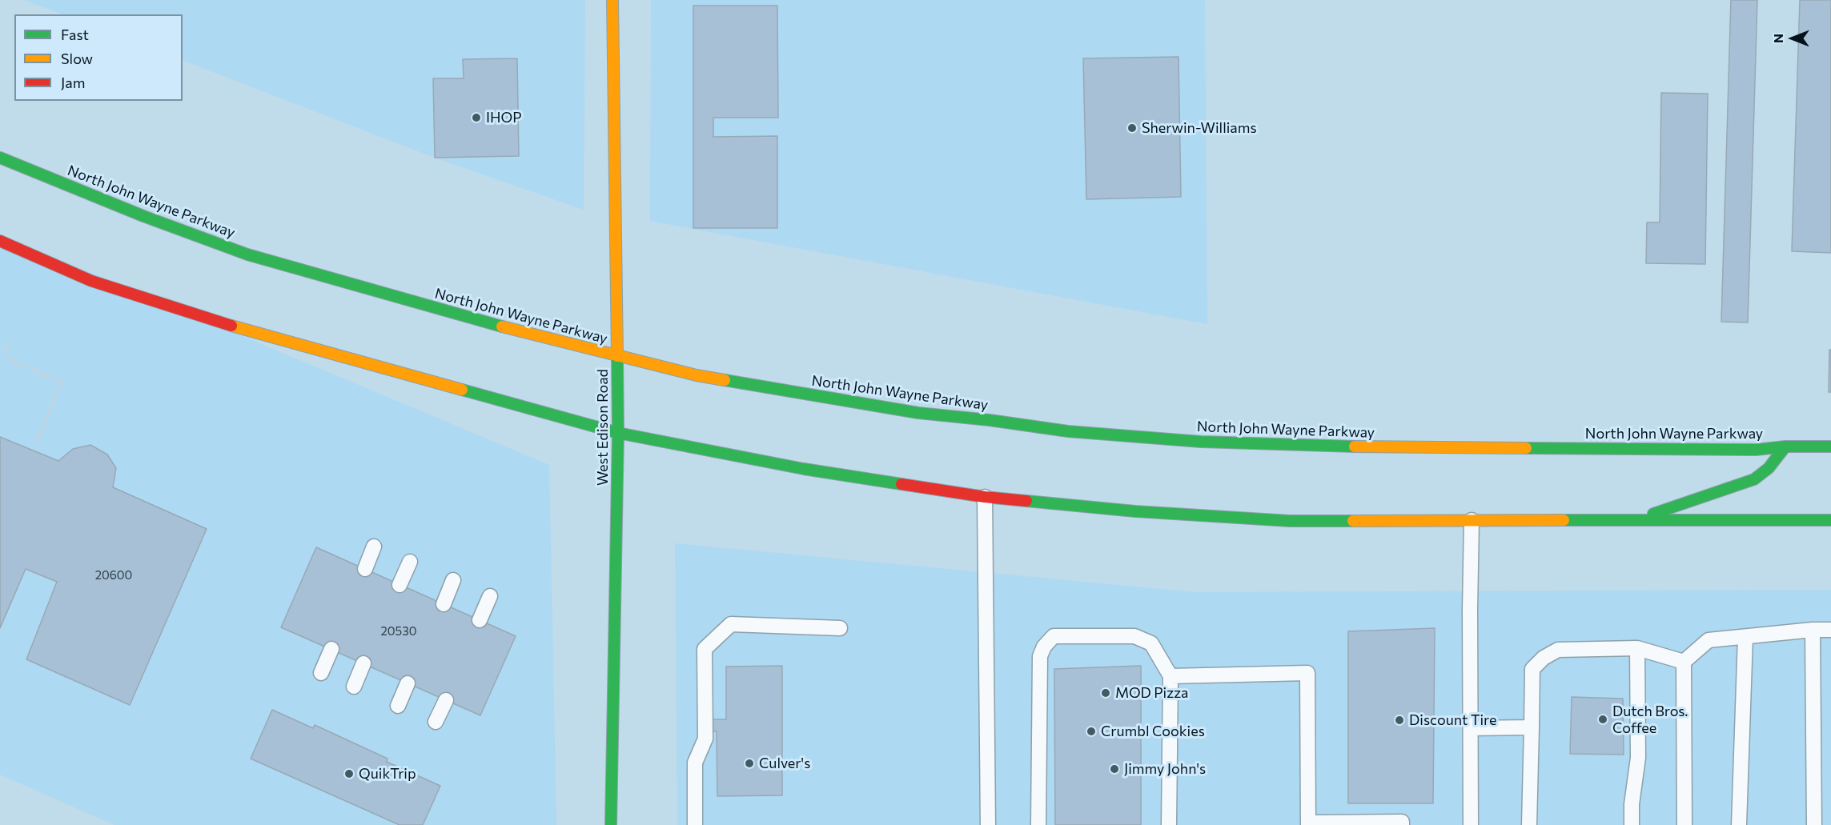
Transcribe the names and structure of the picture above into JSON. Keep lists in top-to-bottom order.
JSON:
{
  "streets": {
    "main road": ["North John Wayne Parkway", "West Edison Road"]
  },
  "crossings": [
    ["North John Wayne Parkway", "West Edison Road"]
  ],
  "places": [
    "IHOP",
    "Sherwin-Williams",
    "MOD Pizza",
    "Dutch Bros. Coffee",
    "Discount Tire",
    "Crumbl Cookies",
    "Culver's",
    "Jimmy John's",
    "QuikTrip"
  ],
  "house_numbers": ["20600", "20530"],
  "legend": ["Fast", "Slow", "Jam"],
  "north": "left"
}
